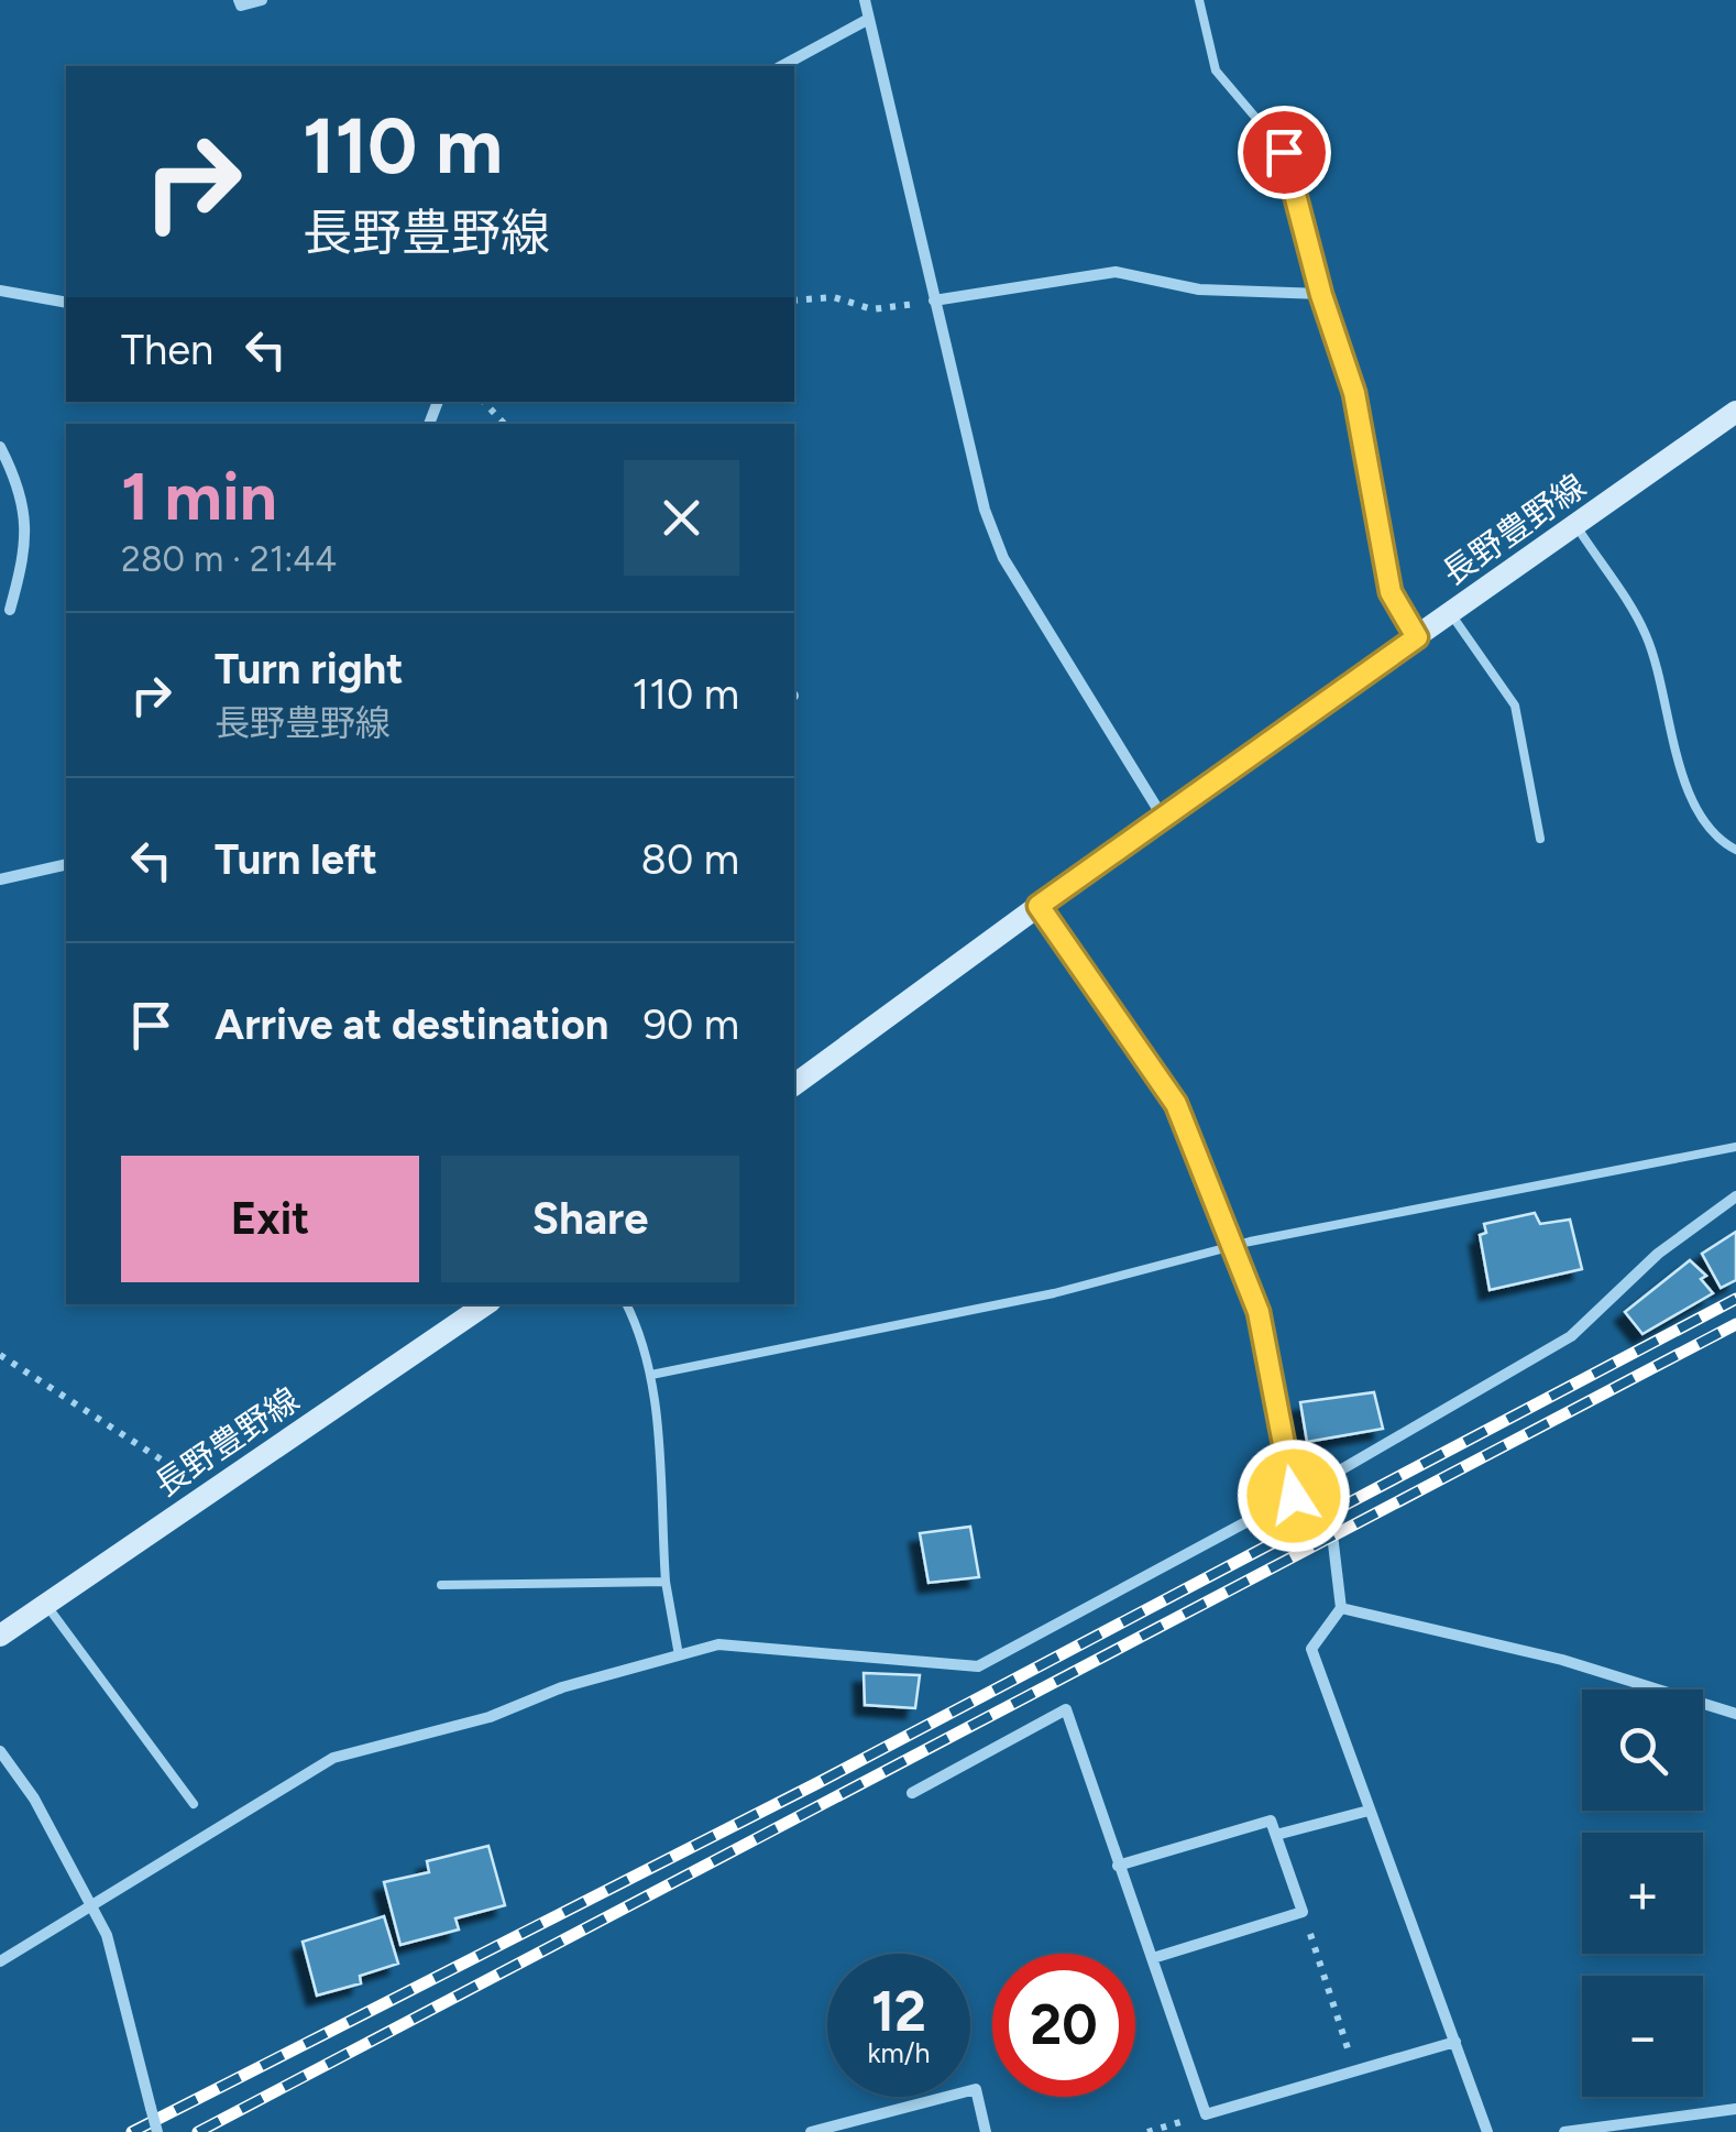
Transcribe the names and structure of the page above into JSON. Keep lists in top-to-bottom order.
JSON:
{
  "streets": {
    "main road": ["長野豊野線"]
  },
  "page": {
    "turn": ["110 m", "長野豊野線"],
    "then": "Then",
    "heading": ["1 min", "280 m · 21:44"],
    "list": [
      {
        "name": "Turn right",
        "note": "長野豊野線",
        "value": "110 m"
      },
      {
        "name": "Turn left",
        "value": "80 m"
      },
      {
        "name": "Arrive at destination",
        "value": "90 m"
      }
    ],
    "buttons": ["Exit", "Share"],
    "map_buttons": ["+", "−"],
    "speed": "12 km/h",
    "limit": "20"
  }
}
